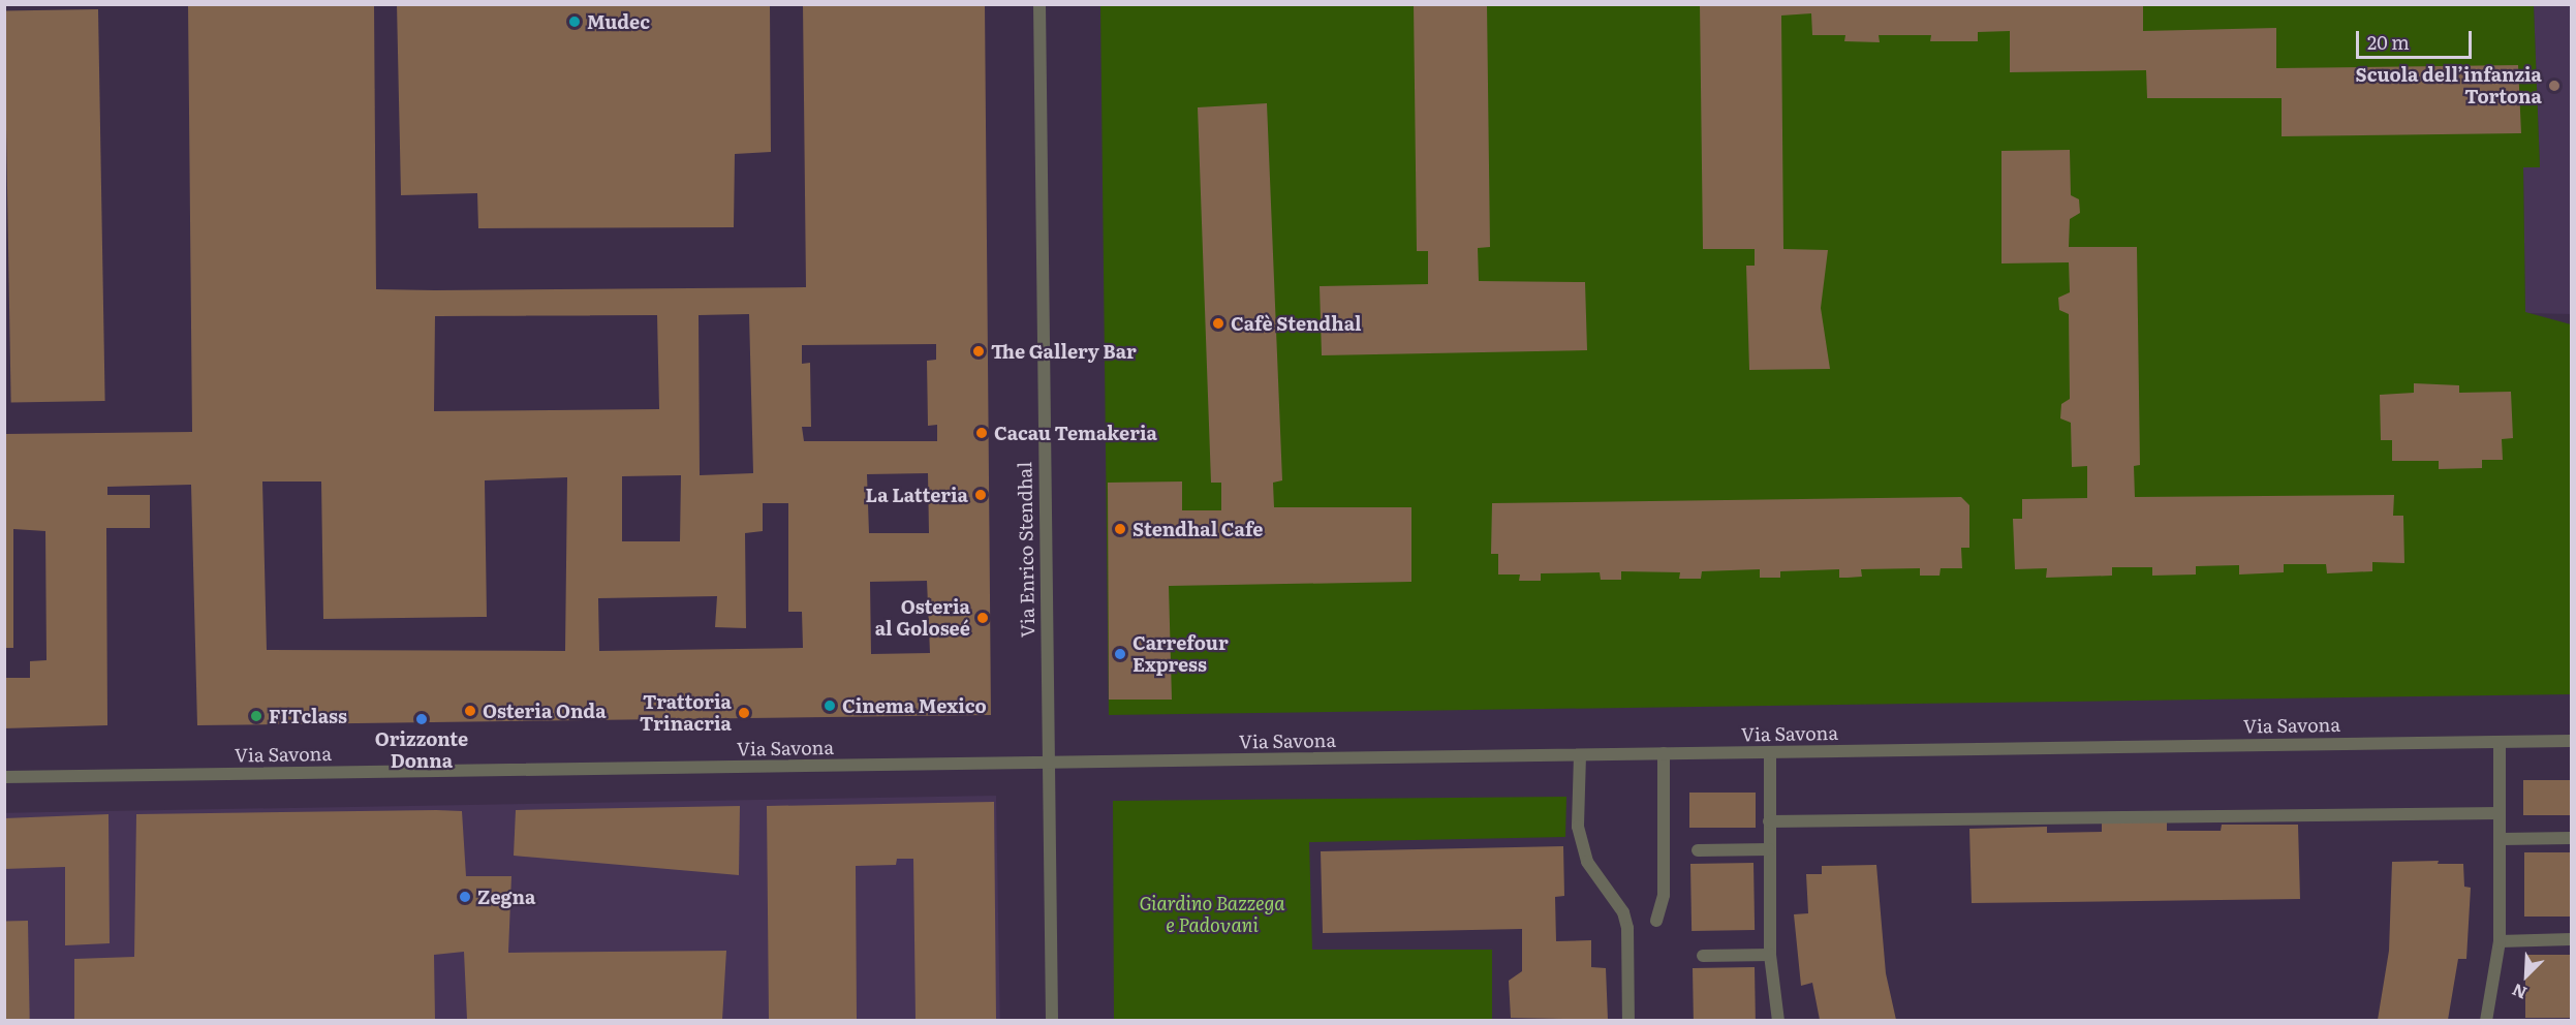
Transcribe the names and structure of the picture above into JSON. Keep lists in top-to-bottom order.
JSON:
{
  "streets": {
    "street": ["Via Enrico Stendhal", "Via Savona"]
  },
  "crossings": [
    ["Via Enrico Stendhal", "Via Savona"]
  ],
  "parks": ["Giardino Bazzega e Padovani"],
  "places": [
    "Mudec",
    "Scuola dell’infanzia Tortona",
    "Cafè Stendhal",
    "The Gallery Bar",
    "Cacau Temakeria",
    "La Latteria",
    "Stendhal Cafe",
    "Osteria al Goloseé",
    "Carrefour Express",
    "Cinema Mexico",
    "Osteria Onda",
    "Trattoria Trinacria",
    "FITclass",
    "Orizzonte Donna",
    "Zegna"
  ],
  "scale_bar": "20 m",
  "north": "bottom left"
}
